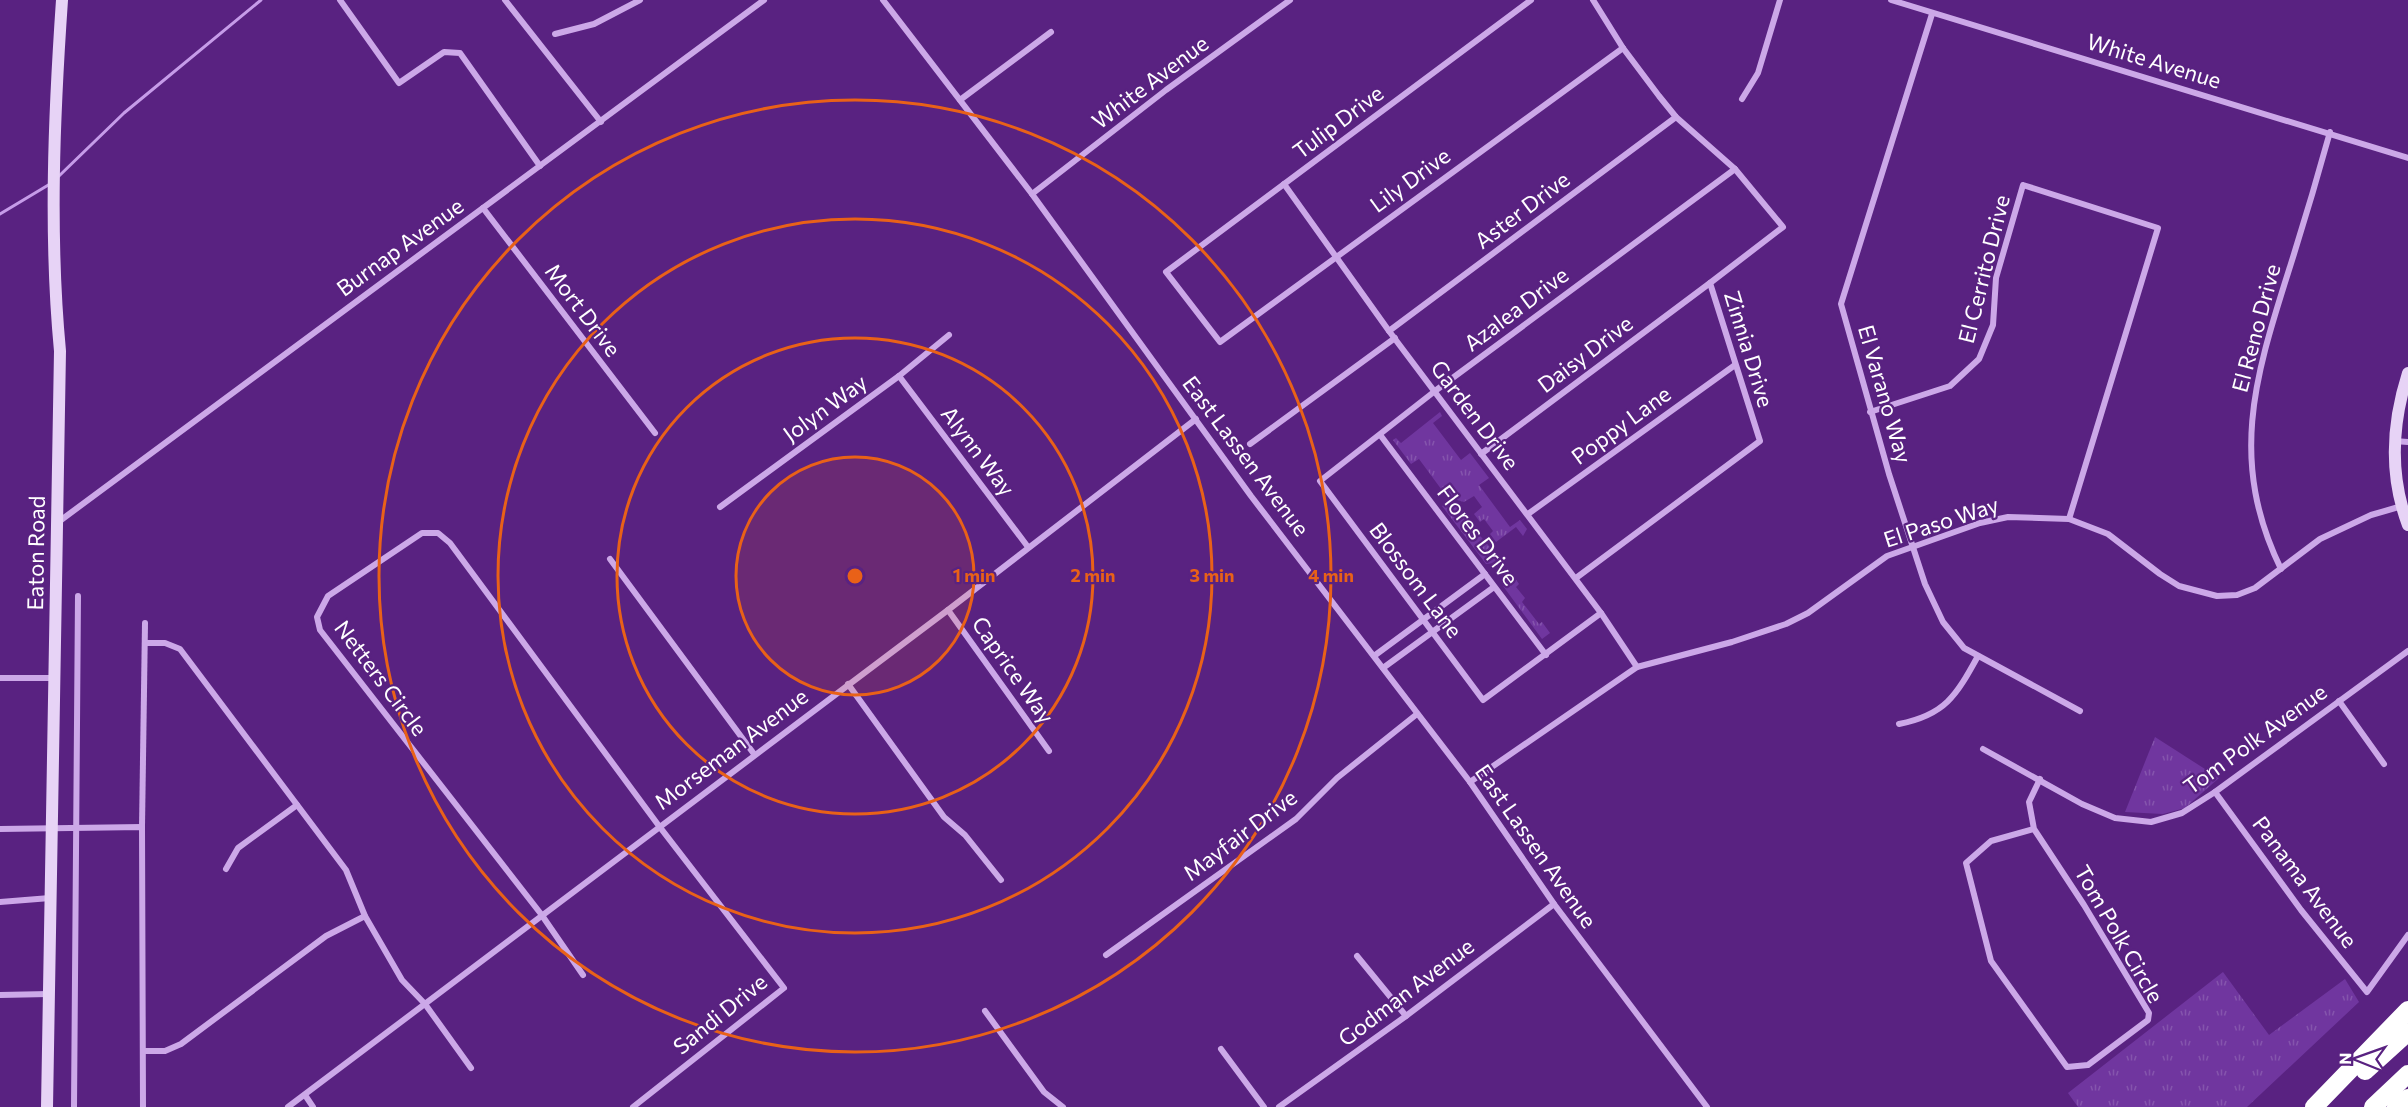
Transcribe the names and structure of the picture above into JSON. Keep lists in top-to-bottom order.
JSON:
{
  "streets": {
    "street": [
      "White Avenue",
      "Tulip Drive",
      "Lily Drive",
      "Aster Drive",
      "Burnap Avenue",
      "El Cerrito Drive",
      "Azalea Drive",
      "Mort Drive",
      "El Reno Drive",
      "Zinnia Drive",
      "Daisy Drive",
      "El Varano Way",
      "Jolyn Way",
      "Garden Drive",
      "Poppy Lane",
      "Alynn Way",
      "East Lassen Avenue",
      "El Paso Way",
      "Flores Drive",
      "Eaton Road",
      "Blossom Lane",
      "Caprice Way",
      "Netters Circle",
      "Tom Polk Avenue",
      "Morseman Avenue",
      "Mayfair Drive",
      "Panama Avenue",
      "Tom Polk Circle",
      "Godman Avenue",
      "Sandi Drive"
    ]
  },
  "crossings": [
    ["White Avenue", "El Reno Drive"],
    ["White Avenue", "El Varano Way"],
    ["White Avenue", "East Lassen Avenue"],
    ["Tulip Drive", "Lily Drive"],
    ["Tulip Drive", "Garden Drive"],
    ["Lily Drive", "Zinnia Drive"],
    ["Lily Drive", "Garden Drive"],
    ["Aster Drive", "Zinnia Drive"],
    ["Aster Drive", "Garden Drive"],
    ["Burnap Avenue", "Mort Drive"],
    ["Burnap Avenue", "Eaton Road"],
    ["El Cerrito Drive", "El Varano Way"],
    ["El Cerrito Drive", "El Paso Way"],
    ["Azalea Drive", "Zinnia Drive"],
    ["Azalea Drive", "Garden Drive"],
    ["Azalea Drive", "Flores Drive"],
    ["Azalea Drive", "Blossom Lane"],
    ["El Reno Drive", "El Paso Way"],
    ["Zinnia Drive", "Daisy Drive"],
    ["Zinnia Drive", "Garden Drive"],
    ["Zinnia Drive", "Poppy Lane"],
    ["Daisy Drive", "Garden Drive"],
    ["El Varano Way", "El Paso Way"],
    ["Jolyn Way", "Alynn Way"],
    ["Garden Drive", "Poppy Lane"],
    ["Garden Drive", "El Paso Way"],
    ["Alynn Way", "Morseman Avenue"],
    ["East Lassen Avenue", "El Paso Way"],
    ["East Lassen Avenue", "Morseman Avenue"],
    ["East Lassen Avenue", "Mayfair Drive"],
    ["East Lassen Avenue", "Godman Avenue"],
    ["Flores Drive", "Blossom Lane"],
    ["Caprice Way", "Morseman Avenue"],
    ["Netters Circle", "Morseman Avenue"],
    ["Netters Circle", "Sandi Drive"],
    ["Tom Polk Avenue", "Panama Avenue"],
    ["Tom Polk Avenue", "Tom Polk Circle"],
    ["Morseman Avenue", "Sandi Drive"]
  ],
  "north": "left",
  "rings": [
    "1 min",
    "2 min",
    "3 min",
    "4 min"
  ]
}
